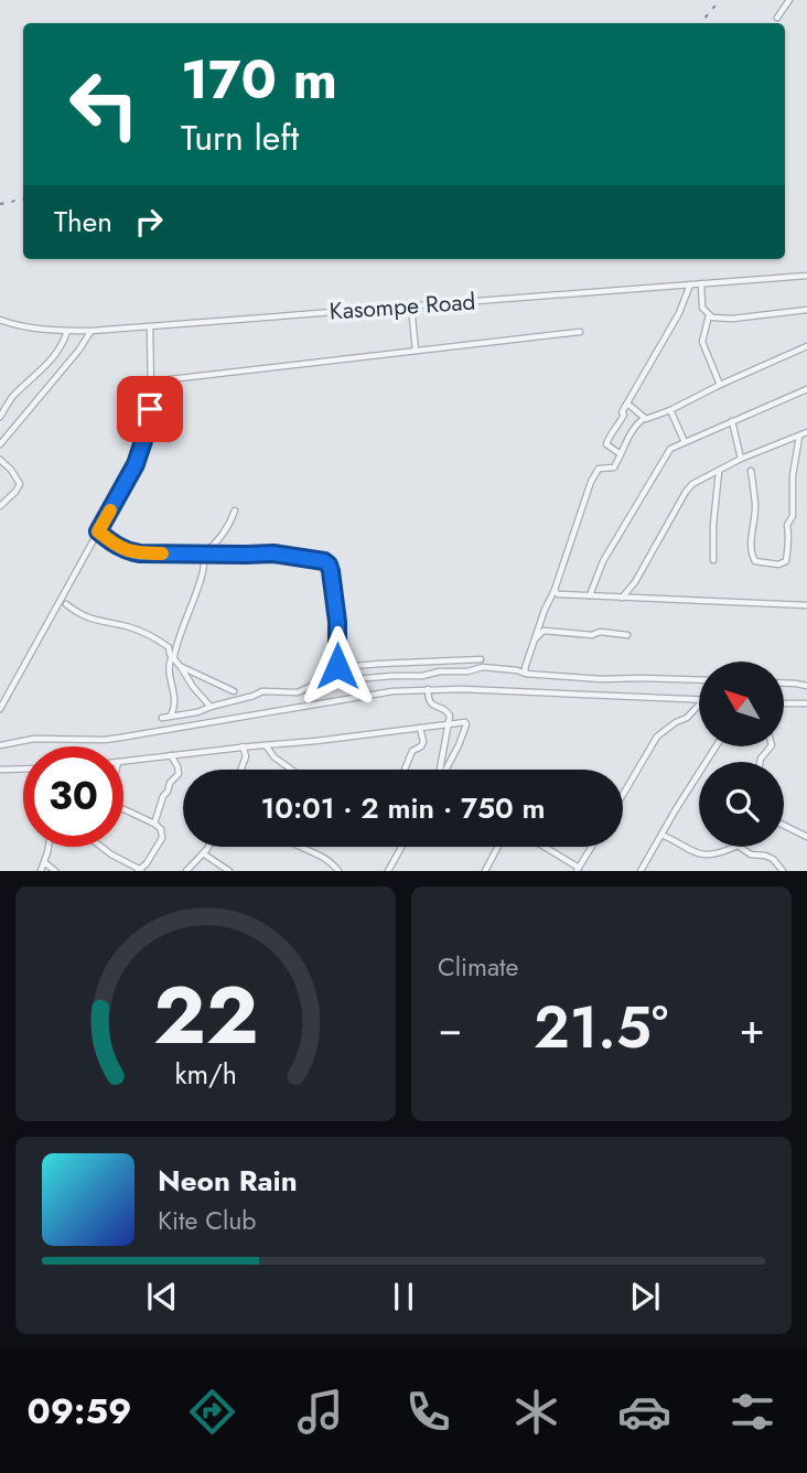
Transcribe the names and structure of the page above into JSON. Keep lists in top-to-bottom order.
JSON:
{
  "streets": {
    "street": ["Kasompe Road"]
  },
  "north": "top left",
  "page": {
    "turn": ["170 m", "Turn left"],
    "then": "Then",
    "limit": "30",
    "trip": "10:01 · 2 min · 750 m",
    "tile": "Climate",
    "heat": ["−", "21.5°", "+"],
    "song": ["Neon Rain", "Kite Club"],
    "tabs": "09:59",
    "gauge": ["22", "km/h"]
  }
}
